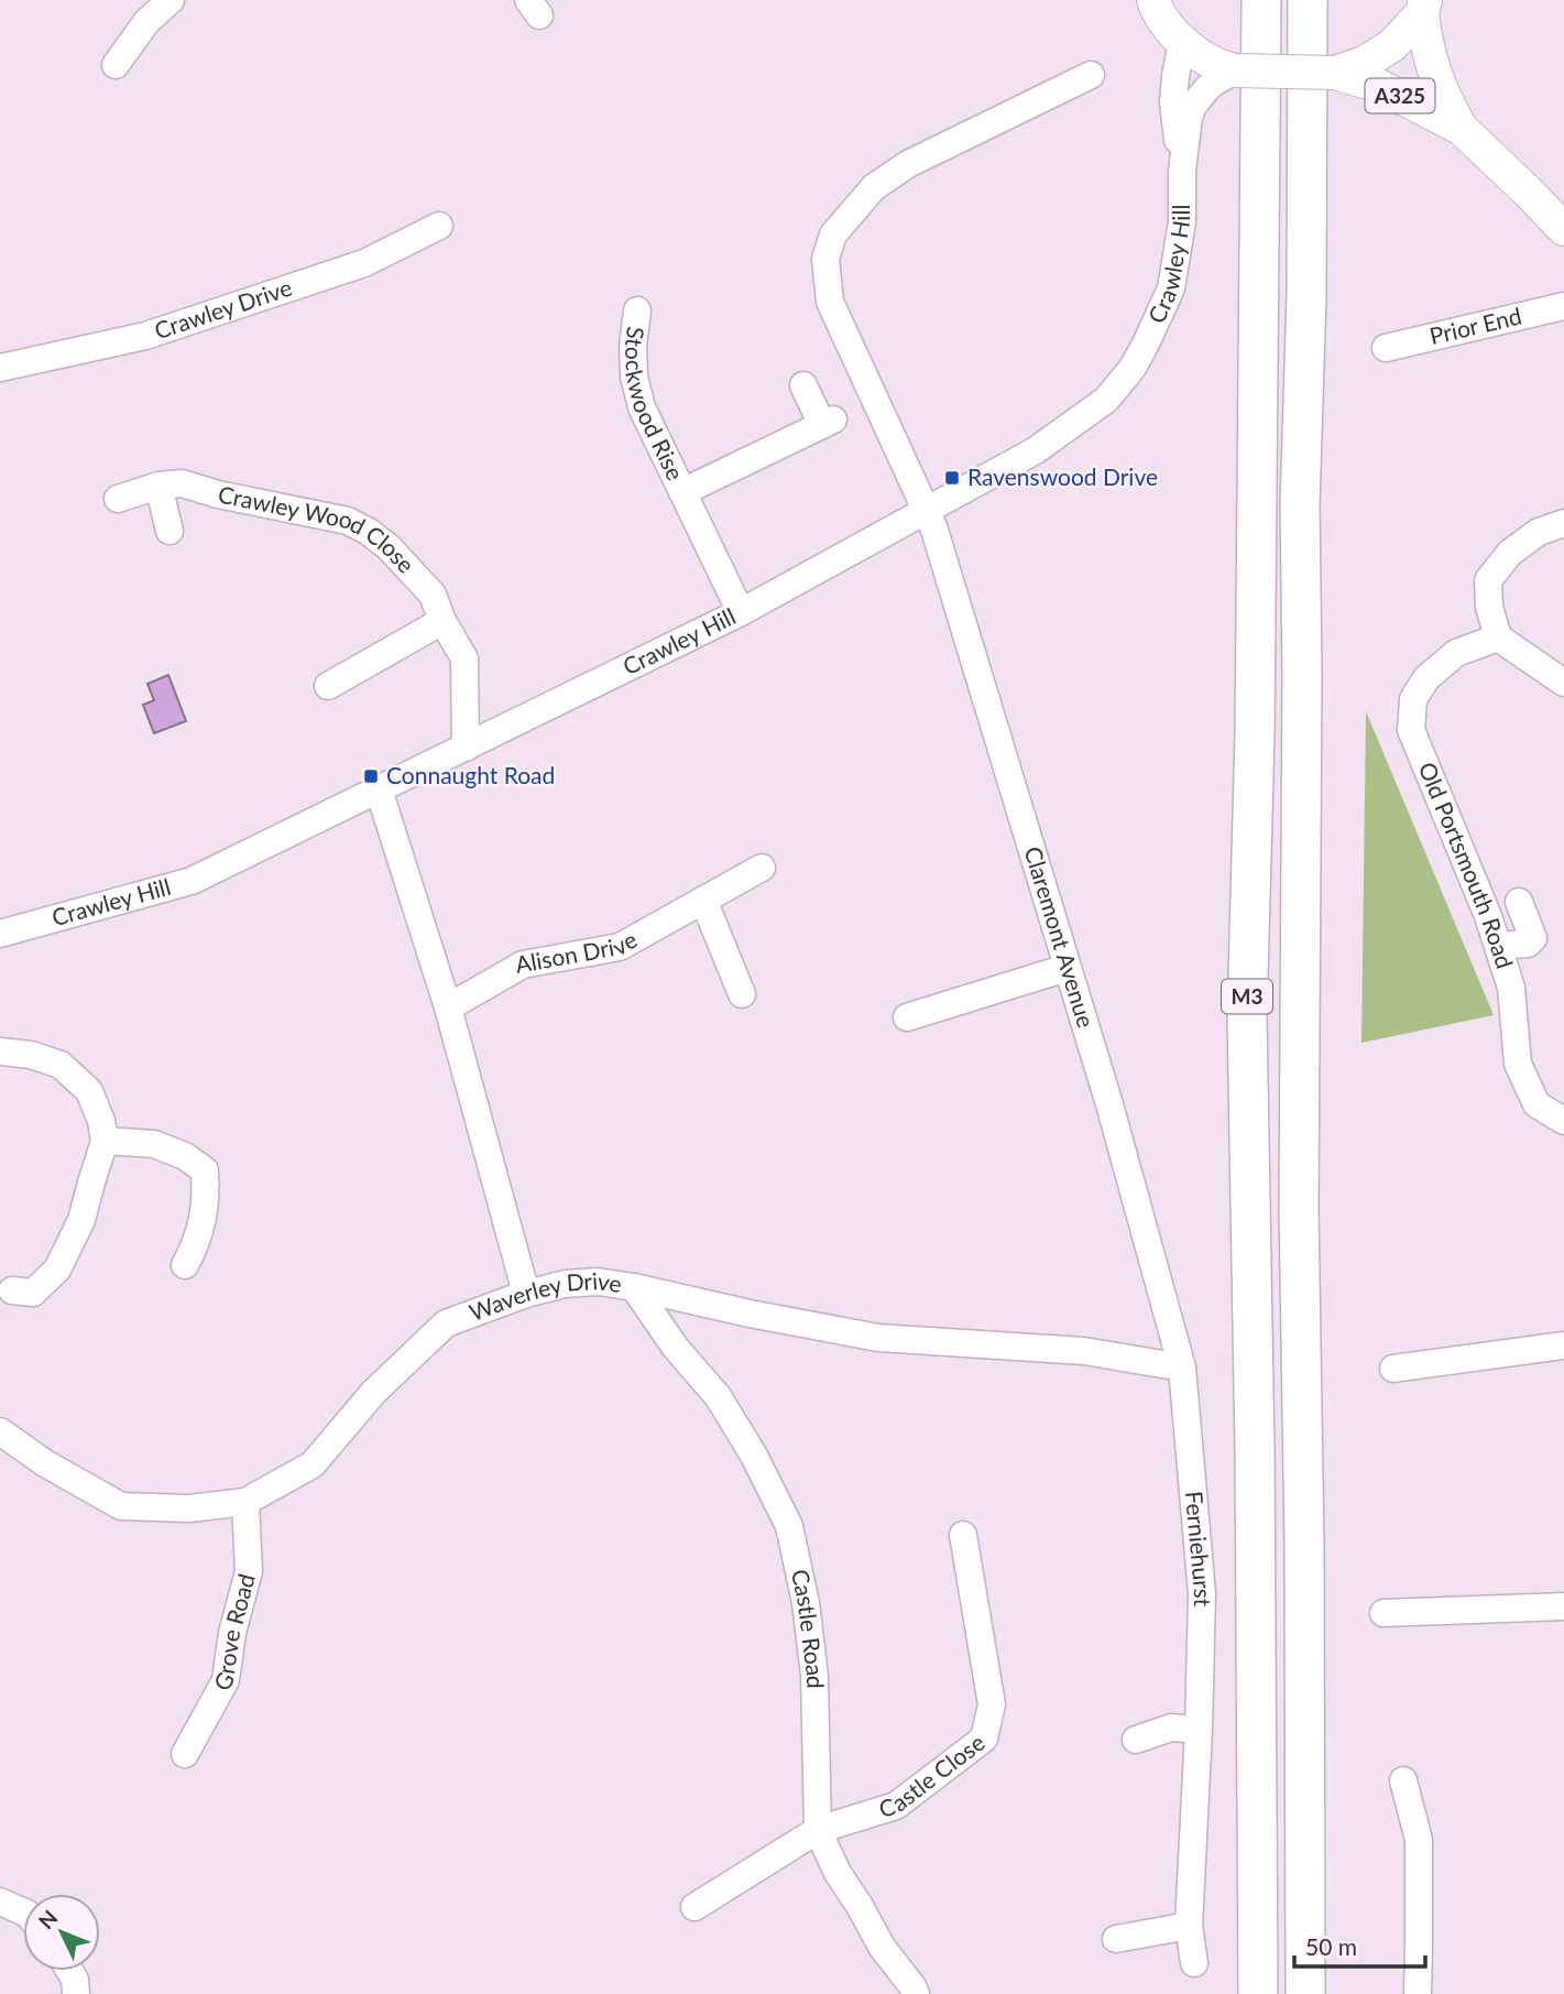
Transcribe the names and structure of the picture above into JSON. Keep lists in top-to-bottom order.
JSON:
{
  "streets": {
    "highway": ["M3"],
    "main road": ["A325"],
    "street": [
      "Crawley Hill",
      "Crawley Drive",
      "Prior End",
      "Stockwood Rise",
      "Crawley Wood Close",
      "Old Portsmouth Road",
      "Claremont Avenue",
      "Alison Drive",
      "Waverley Drive",
      "Ferniehurst",
      "Castle Road",
      "Grove Road",
      "Castle Close"
    ]
  },
  "crossings": [
    ["A325", "Crawley Hill"],
    ["Crawley Hill", "Stockwood Rise"],
    ["Crawley Hill", "Crawley Wood Close"],
    ["Crawley Hill", "Claremont Avenue"],
    ["Claremont Avenue", "Waverley Drive"],
    ["Claremont Avenue", "Ferniehurst"],
    ["Waverley Drive", "Ferniehurst"],
    ["Waverley Drive", "Castle Road"],
    ["Waverley Drive", "Grove Road"],
    ["Castle Road", "Castle Close"]
  ],
  "places": {
    "transit": ["Ravenswood Drive", "Connaught Road"]
  },
  "scale_bar": "50 m",
  "north": "top left"
}
